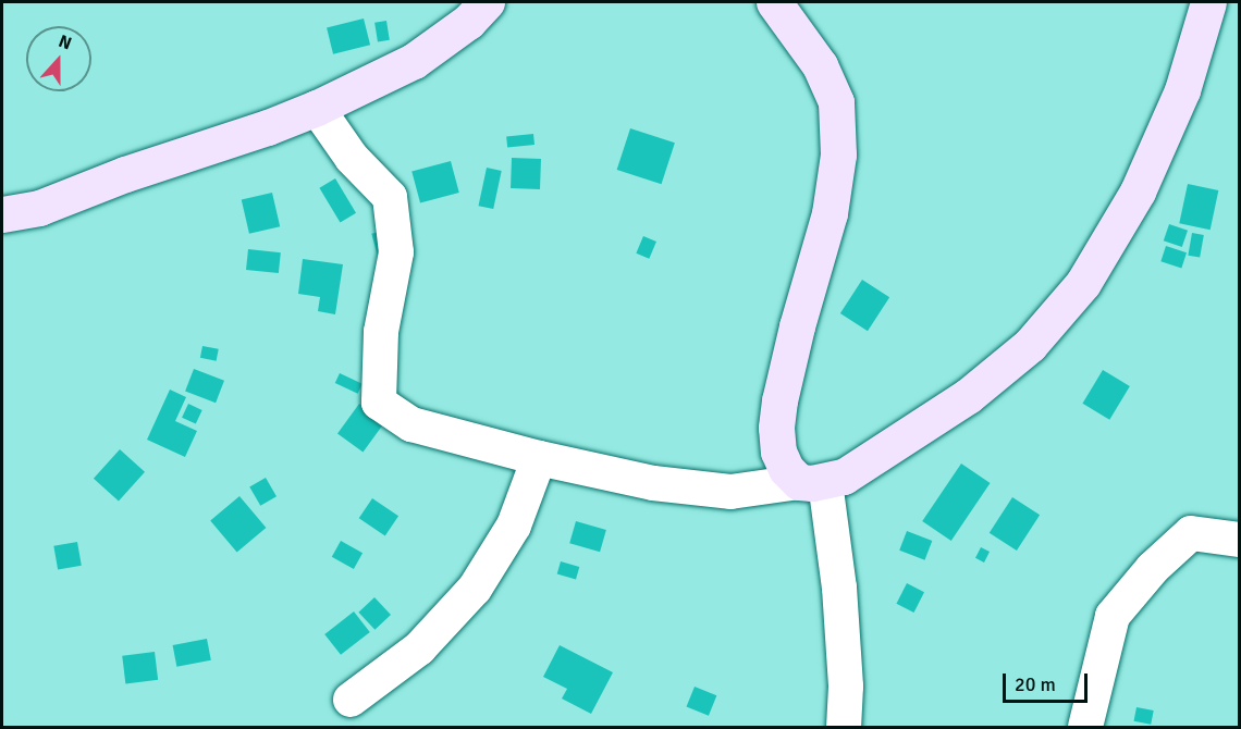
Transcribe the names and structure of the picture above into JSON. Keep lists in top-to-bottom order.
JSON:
{
  "scale_bar": "20 m",
  "north": "top"
}
